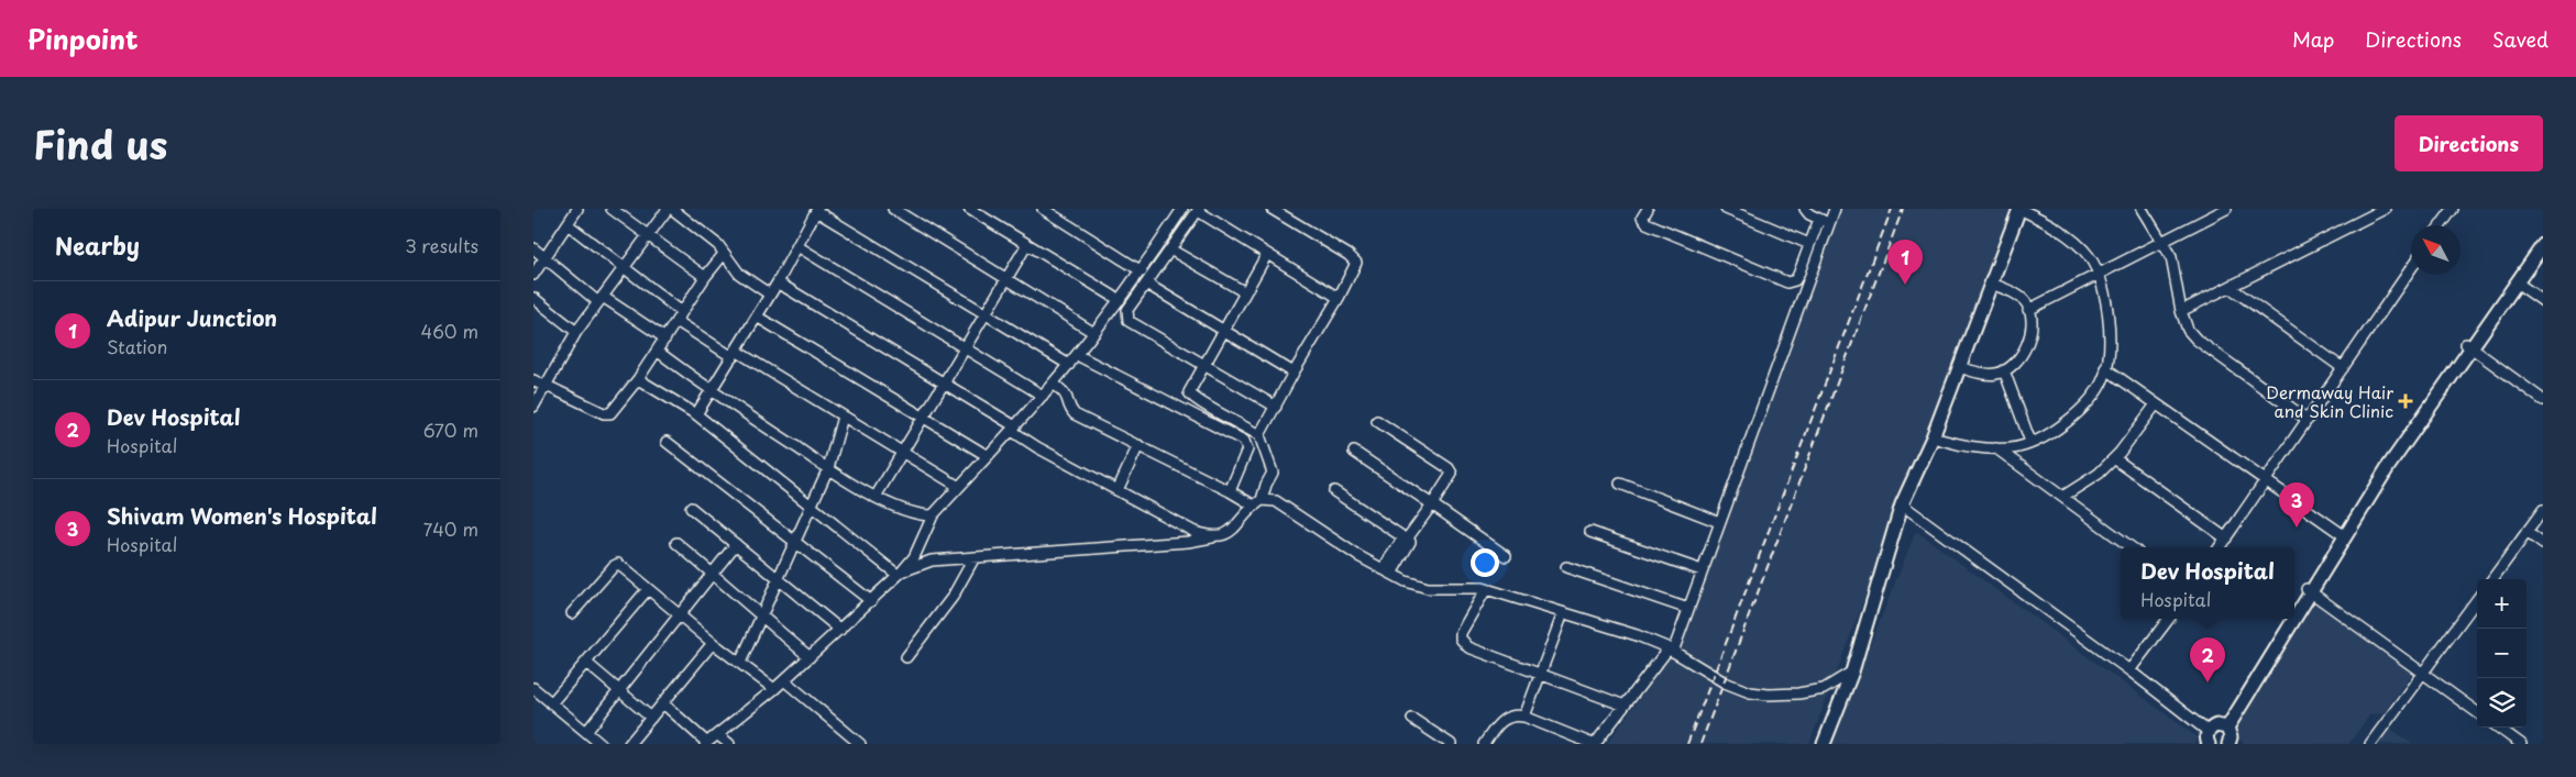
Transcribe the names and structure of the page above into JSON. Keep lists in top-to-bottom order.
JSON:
{
  "places": {
    "health": ["Dermaway Hair and Skin Clinic"]
  },
  "north": "top left",
  "page": {
    "header": "Pinpoint",
    "nav": ["Map", "Directions", "Saved"],
    "title": "Find us",
    "buttons": "Directions",
    "heading": ["Nearby", "3 results"],
    "pins": ["1", "3", "2"],
    "list": [
      {
        "mark": "1",
        "name": "Adipur Junction",
        "note": "Station",
        "value": "460 m"
      },
      {
        "mark": "2",
        "name": "Dev Hospital",
        "note": "Hospital",
        "value": "670 m"
      },
      {
        "mark": "3",
        "name": "Shivam Women's Hospital",
        "note": "Hospital",
        "value": "740 m"
      }
    ],
    "popup": ["Dev Hospital", "Hospital"],
    "map_buttons": ["+", "−"]
  }
}
